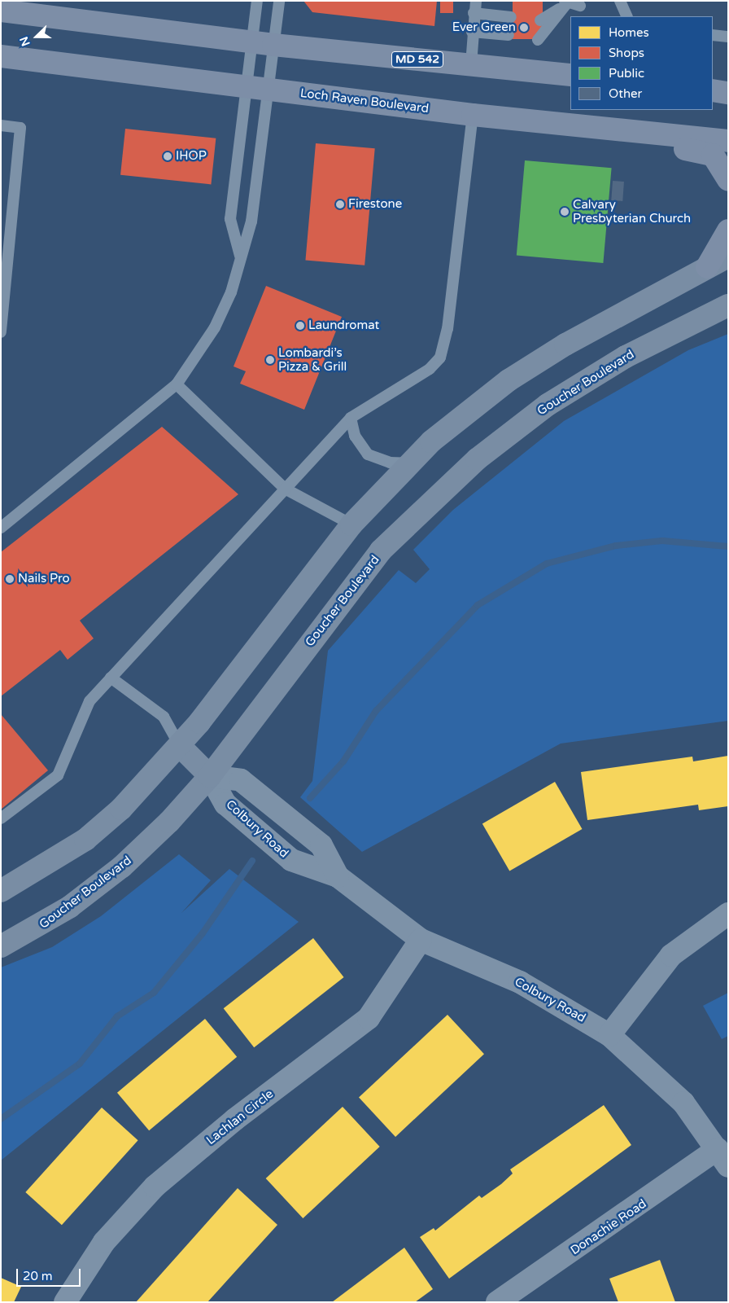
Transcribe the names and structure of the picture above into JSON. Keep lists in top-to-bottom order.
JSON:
{
  "streets": {
    "main road": ["MD 542", "Loch Raven Boulevard", "Goucher Boulevard"],
    "street": ["Colbury Road", "Lachlan Circle", "Donachie Road"]
  },
  "crossings": [
    ["Goucher Boulevard", "Colbury Road"],
    ["Colbury Road", "Lachlan Circle"],
    ["Colbury Road", "Donachie Road"]
  ],
  "places": [
    "Ever Green",
    "IHOP",
    "Firestone",
    "Calvary Presbyterian Church",
    "Laundromat",
    "Lombardi’s Pizza & Grill",
    "Nails Pro"
  ],
  "legend": [
    "Homes",
    "Shops",
    "Public",
    "Other"
  ],
  "scale_bar": "20 m",
  "north": "left"
}
